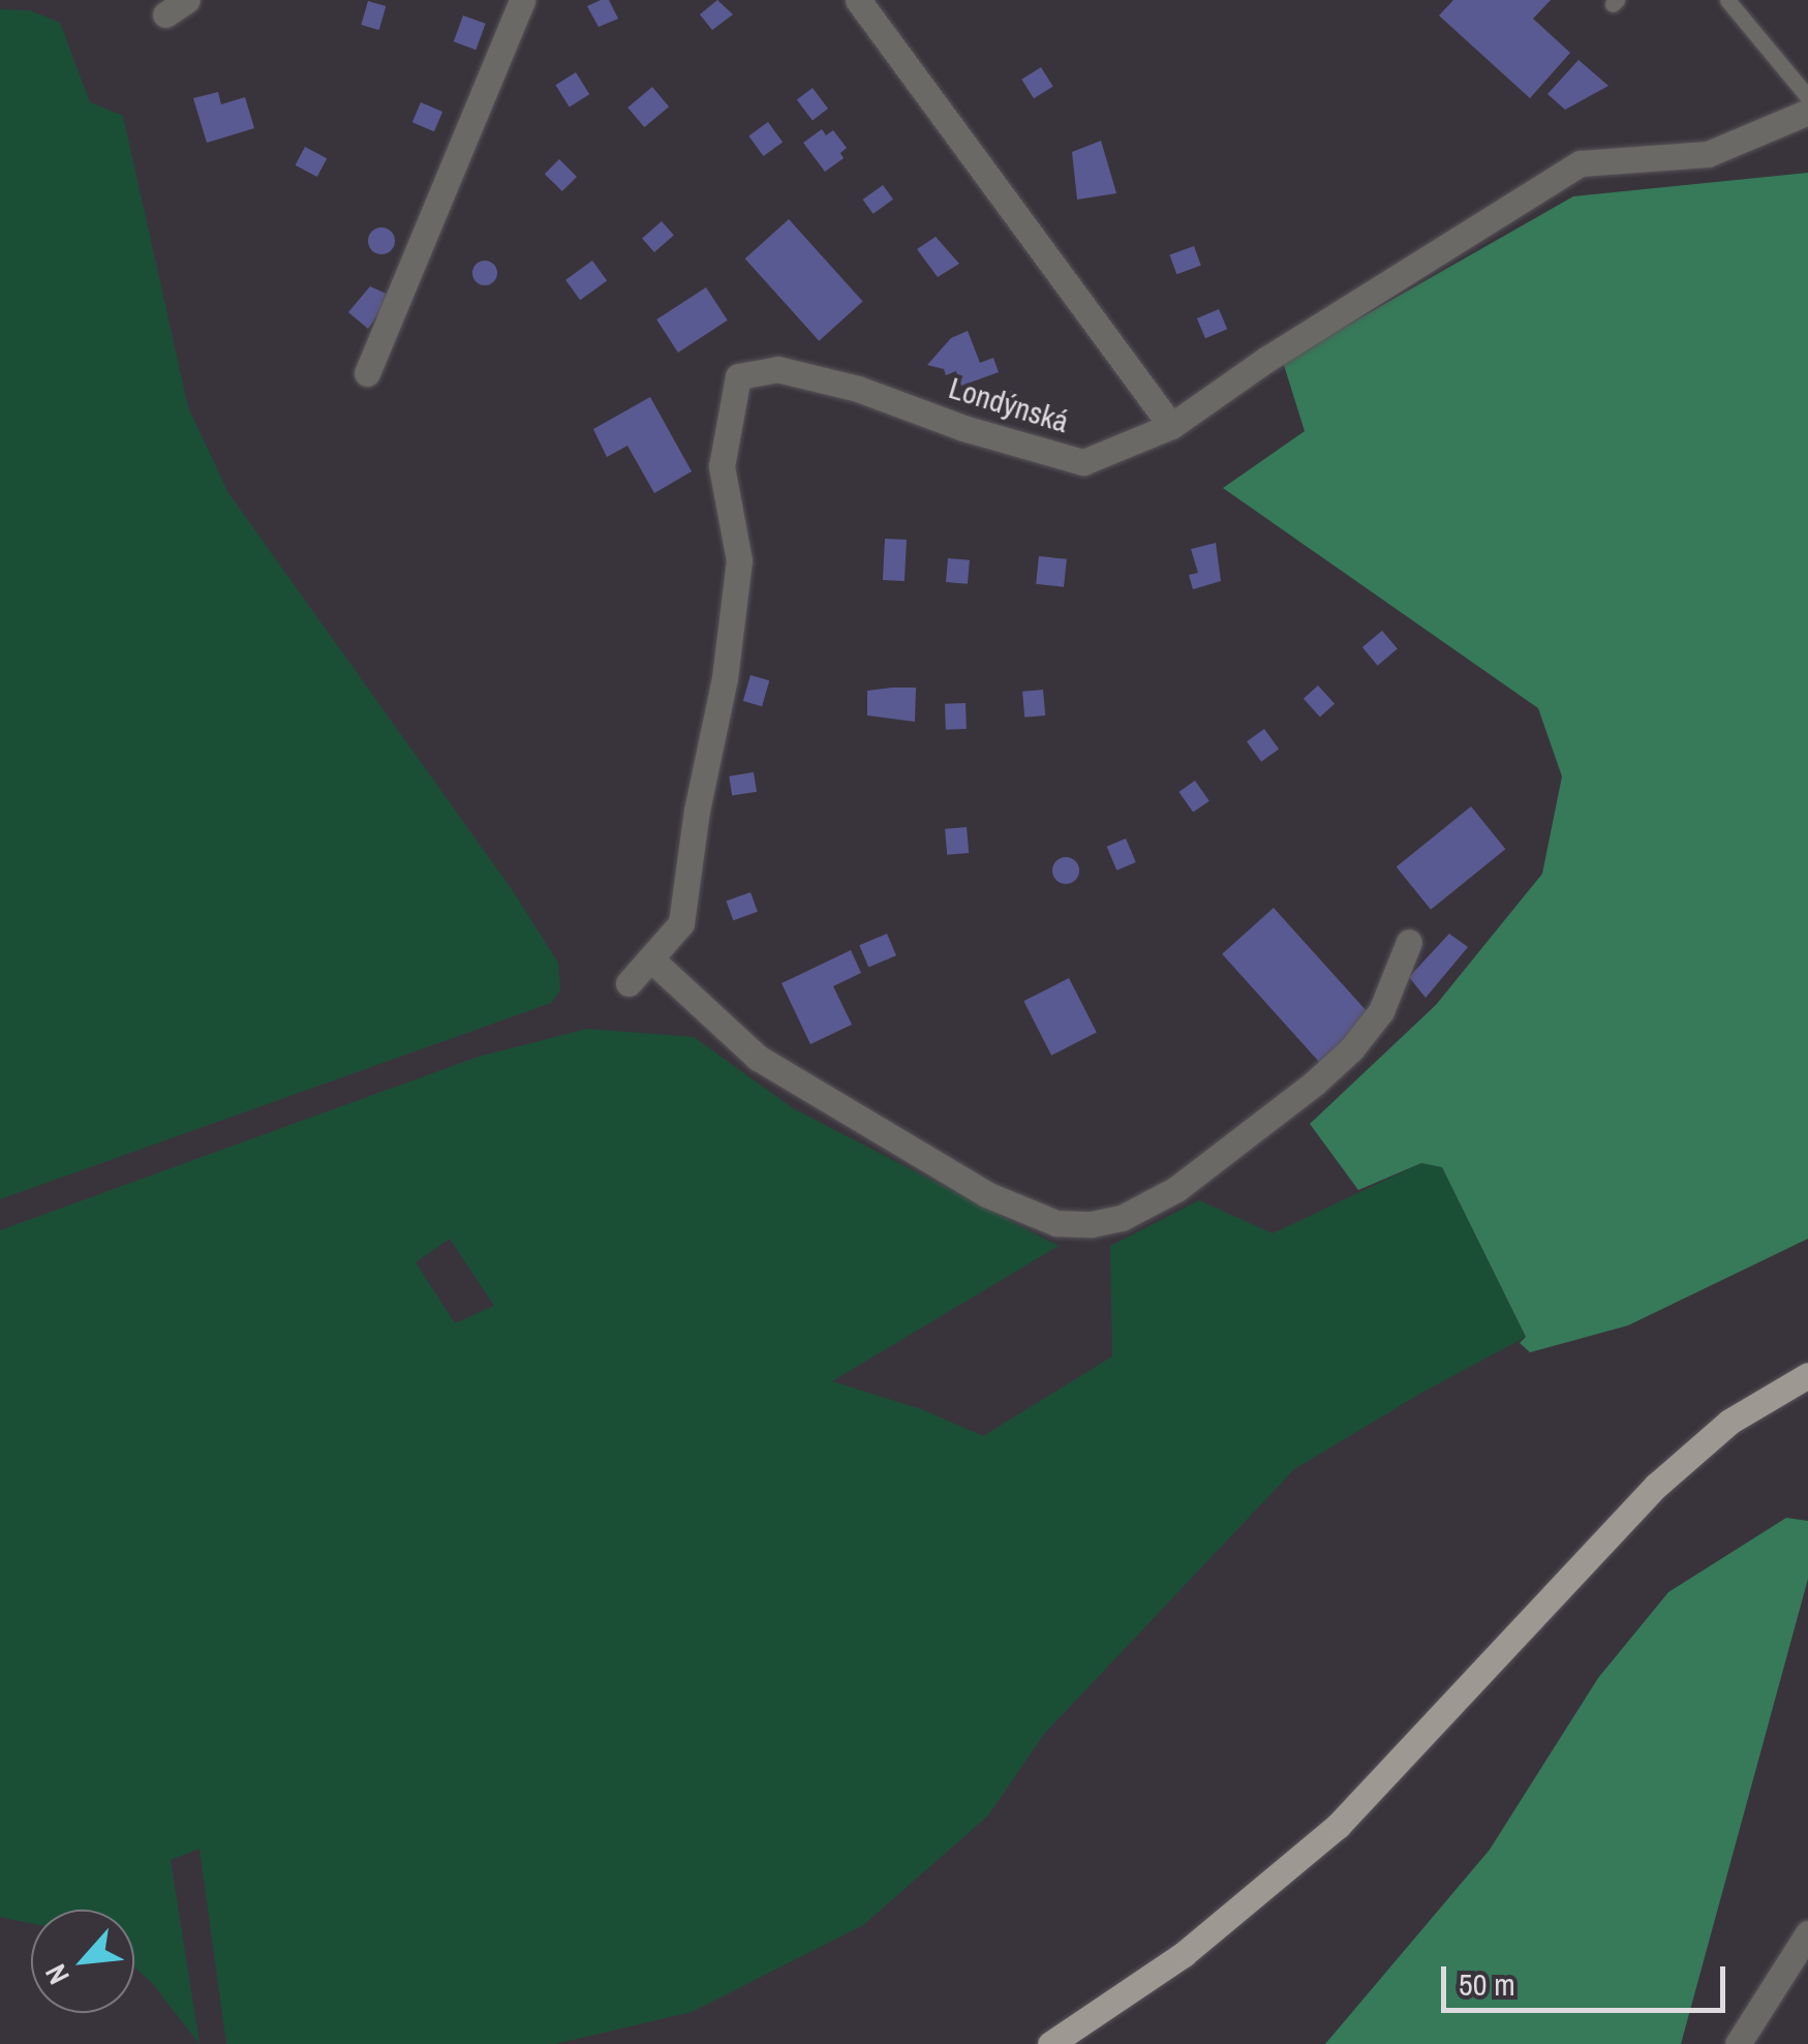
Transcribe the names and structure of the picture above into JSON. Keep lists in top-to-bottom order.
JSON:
{
  "streets": {
    "street": ["Londýnská"]
  },
  "scale_bar": "50 m",
  "north": "bottom left"
}
